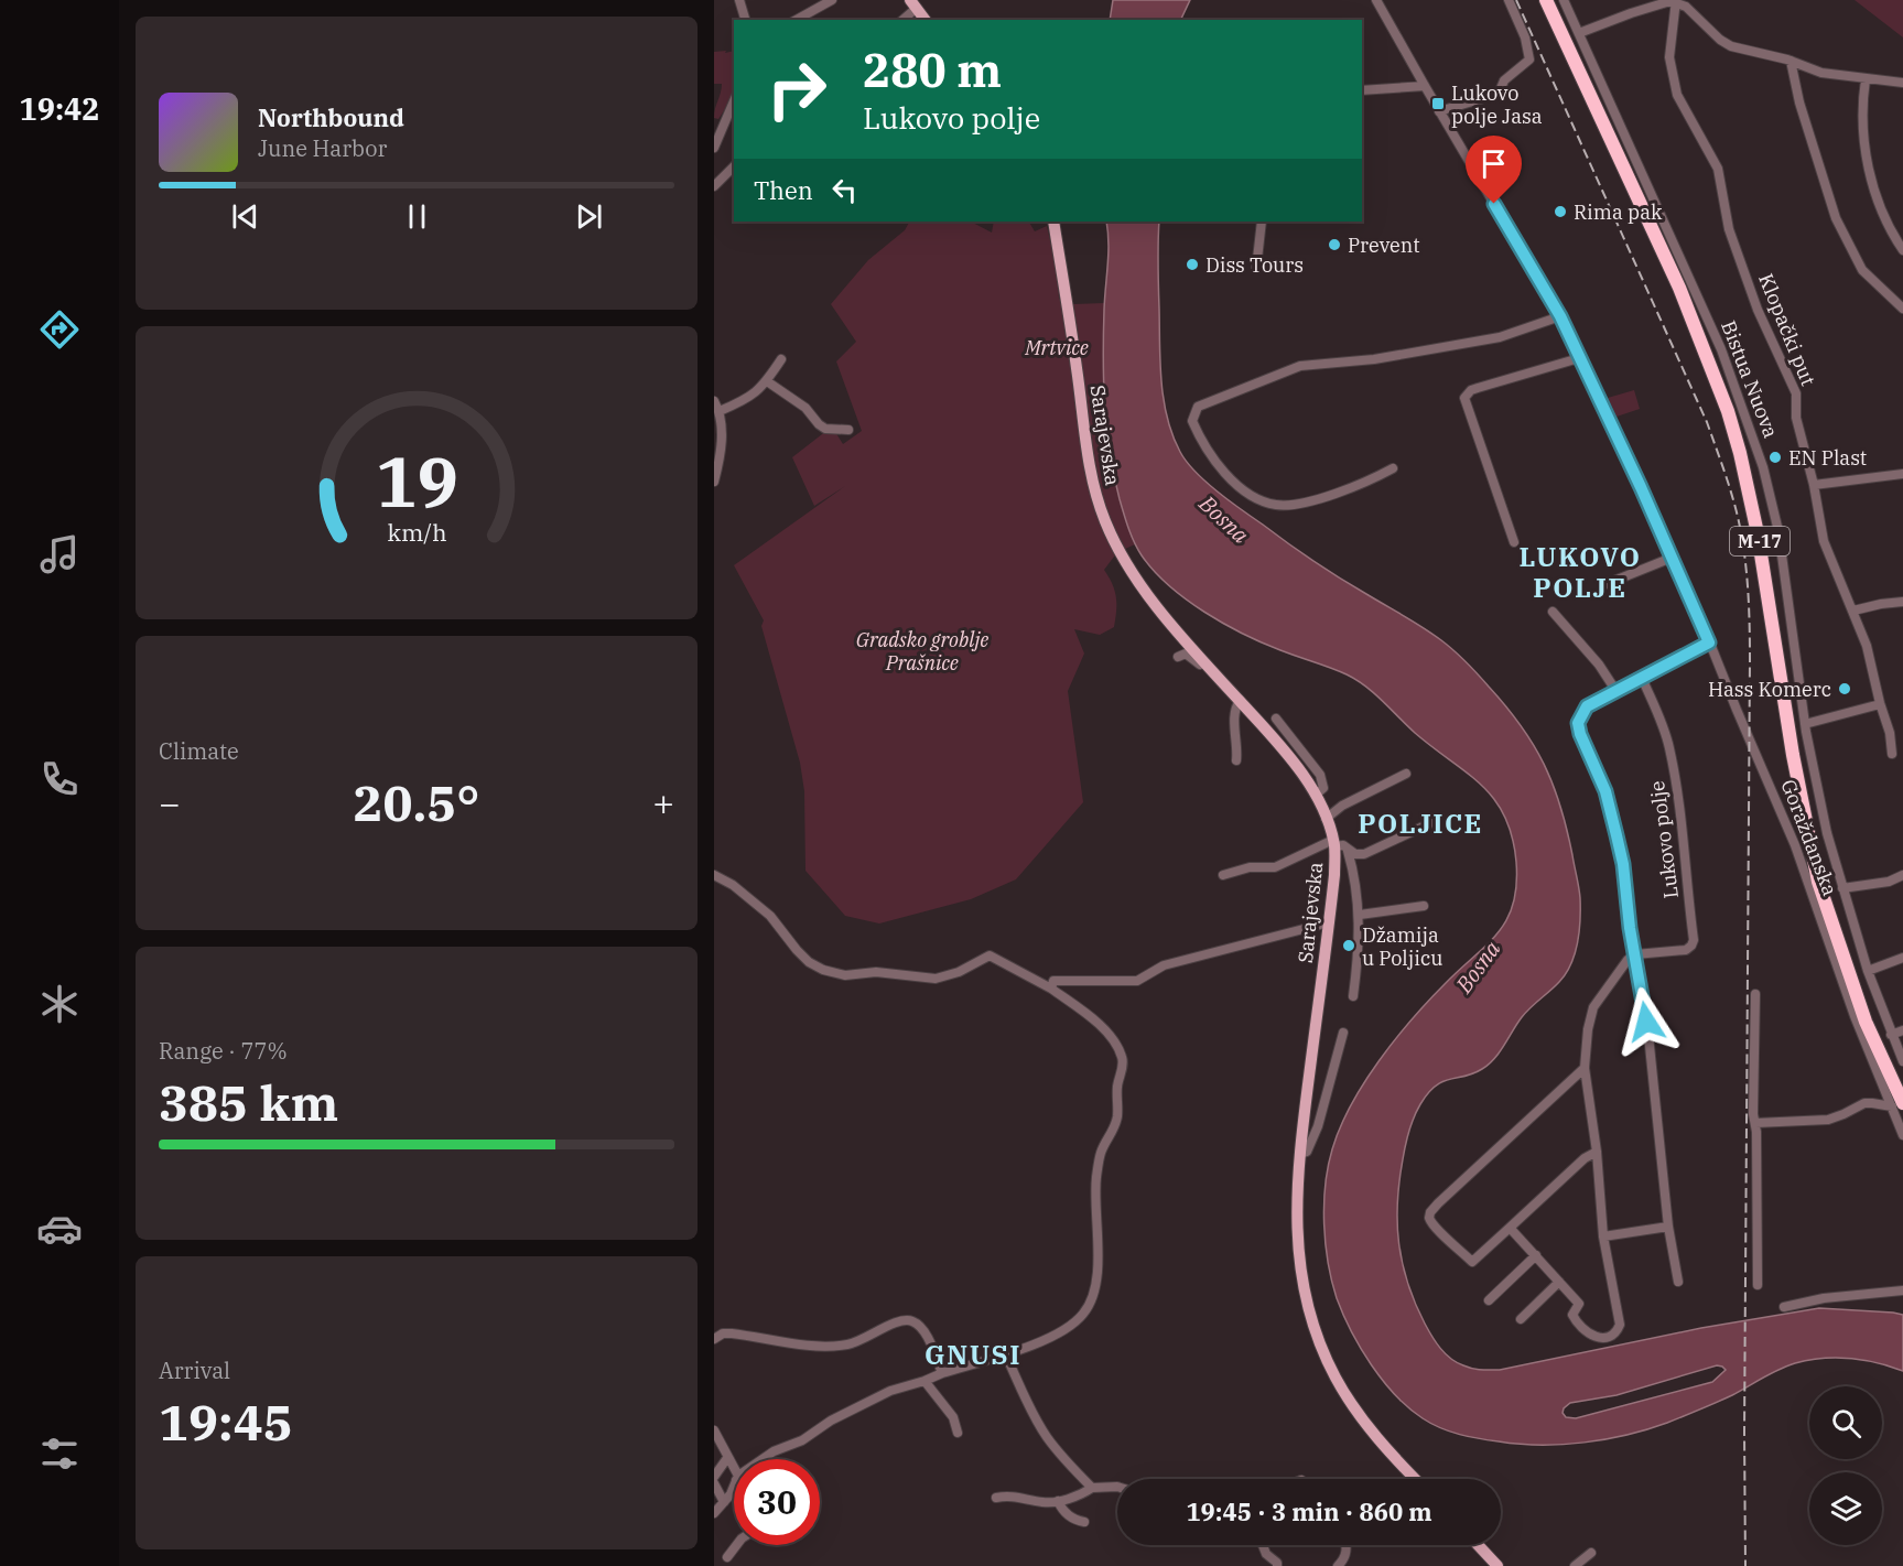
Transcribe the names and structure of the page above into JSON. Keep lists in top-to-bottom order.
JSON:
{
  "streets": {
    "highway": ["M-17"],
    "main road": ["Sarajevska"],
    "street": [
      "Klopački put",
      "Bistua Nuova",
      "Goraždanska",
      "Lukovo polje"
    ]
  },
  "crossings": [
    ["M-17", "Goraždanska"]
  ],
  "districts": ["LUKOVO POLJE", "POLJICE", "GNUSI"],
  "water": ["Bosna"],
  "parks": ["Mrtvice", "Gradsko groblje Prašnice"],
  "places": {
    "transit": ["Lukovo polje Jasa"],
    "other": [
      "Rima pak",
      "Prevent",
      "Diss Tours",
      "EN Plast",
      "Hass Komerc",
      "Džamija u Poljicu"
    ]
  },
  "page": {
    "tabs": "19:42",
    "turn": ["280 m", "Lukovo polje"],
    "song": ["Northbound", "June Harbor"],
    "then": "Then",
    "tile": [
      "Climate",
      ["Range · 77%", "385 km"],
      ["Arrival", "19:45"]
    ],
    "heat": ["−", "20.5°", "+"],
    "limit": "30",
    "trip": "19:45 · 3 min · 860 m",
    "gauge": ["19", "km/h"]
  }
}
